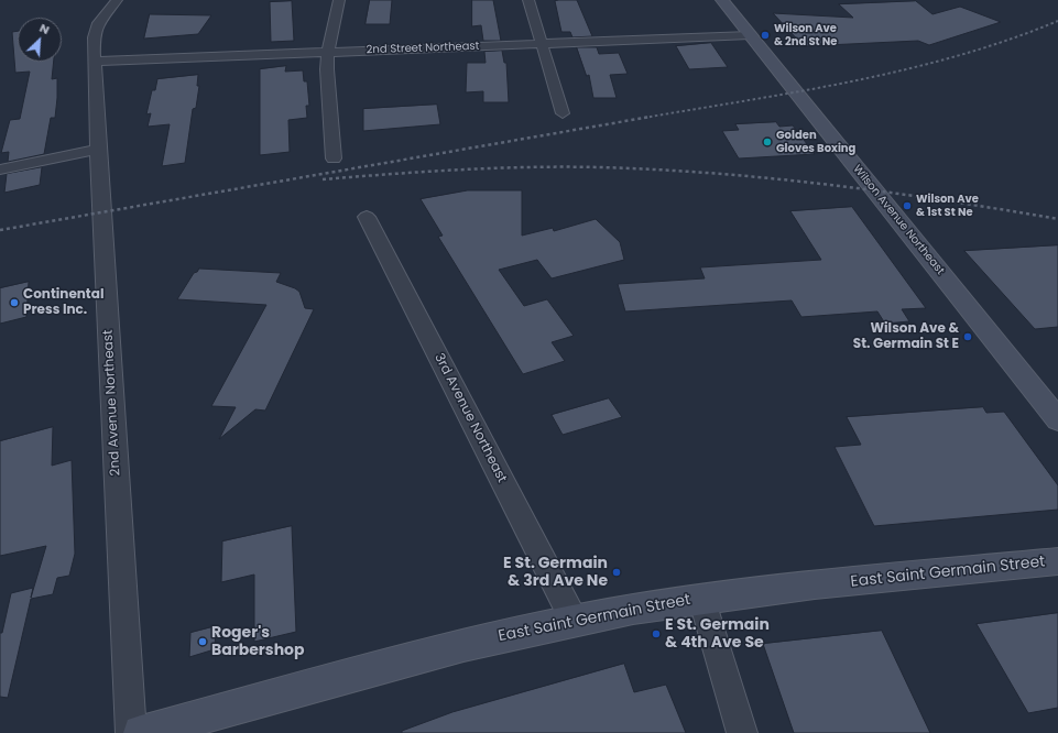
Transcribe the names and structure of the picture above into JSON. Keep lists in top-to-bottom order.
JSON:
{
  "streets": {
    "street": [
      "2nd Street Northeast",
      "Wilson Avenue Northeast",
      "2nd Avenue Northeast",
      "3rd Avenue Northeast",
      "East Saint Germain Street"
    ]
  },
  "crossings": [
    ["2nd Street Northeast", "Wilson Avenue Northeast"],
    ["2nd Street Northeast", "2nd Avenue Northeast"],
    ["3rd Avenue Northeast", "East Saint Germain Street"]
  ],
  "places": [
    "Wilson Ave & 2nd St Ne",
    "Golden Gloves Boxing",
    "Wilson Ave & 1st St Ne",
    "Continental Press Inc.",
    "Wilson Ave & St. Germain St E",
    "E St. Germain & 3rd Ave Ne",
    "E St. Germain & 4th Ave Se",
    "Roger's Barbershop"
  ],
  "north": "top right"
}
